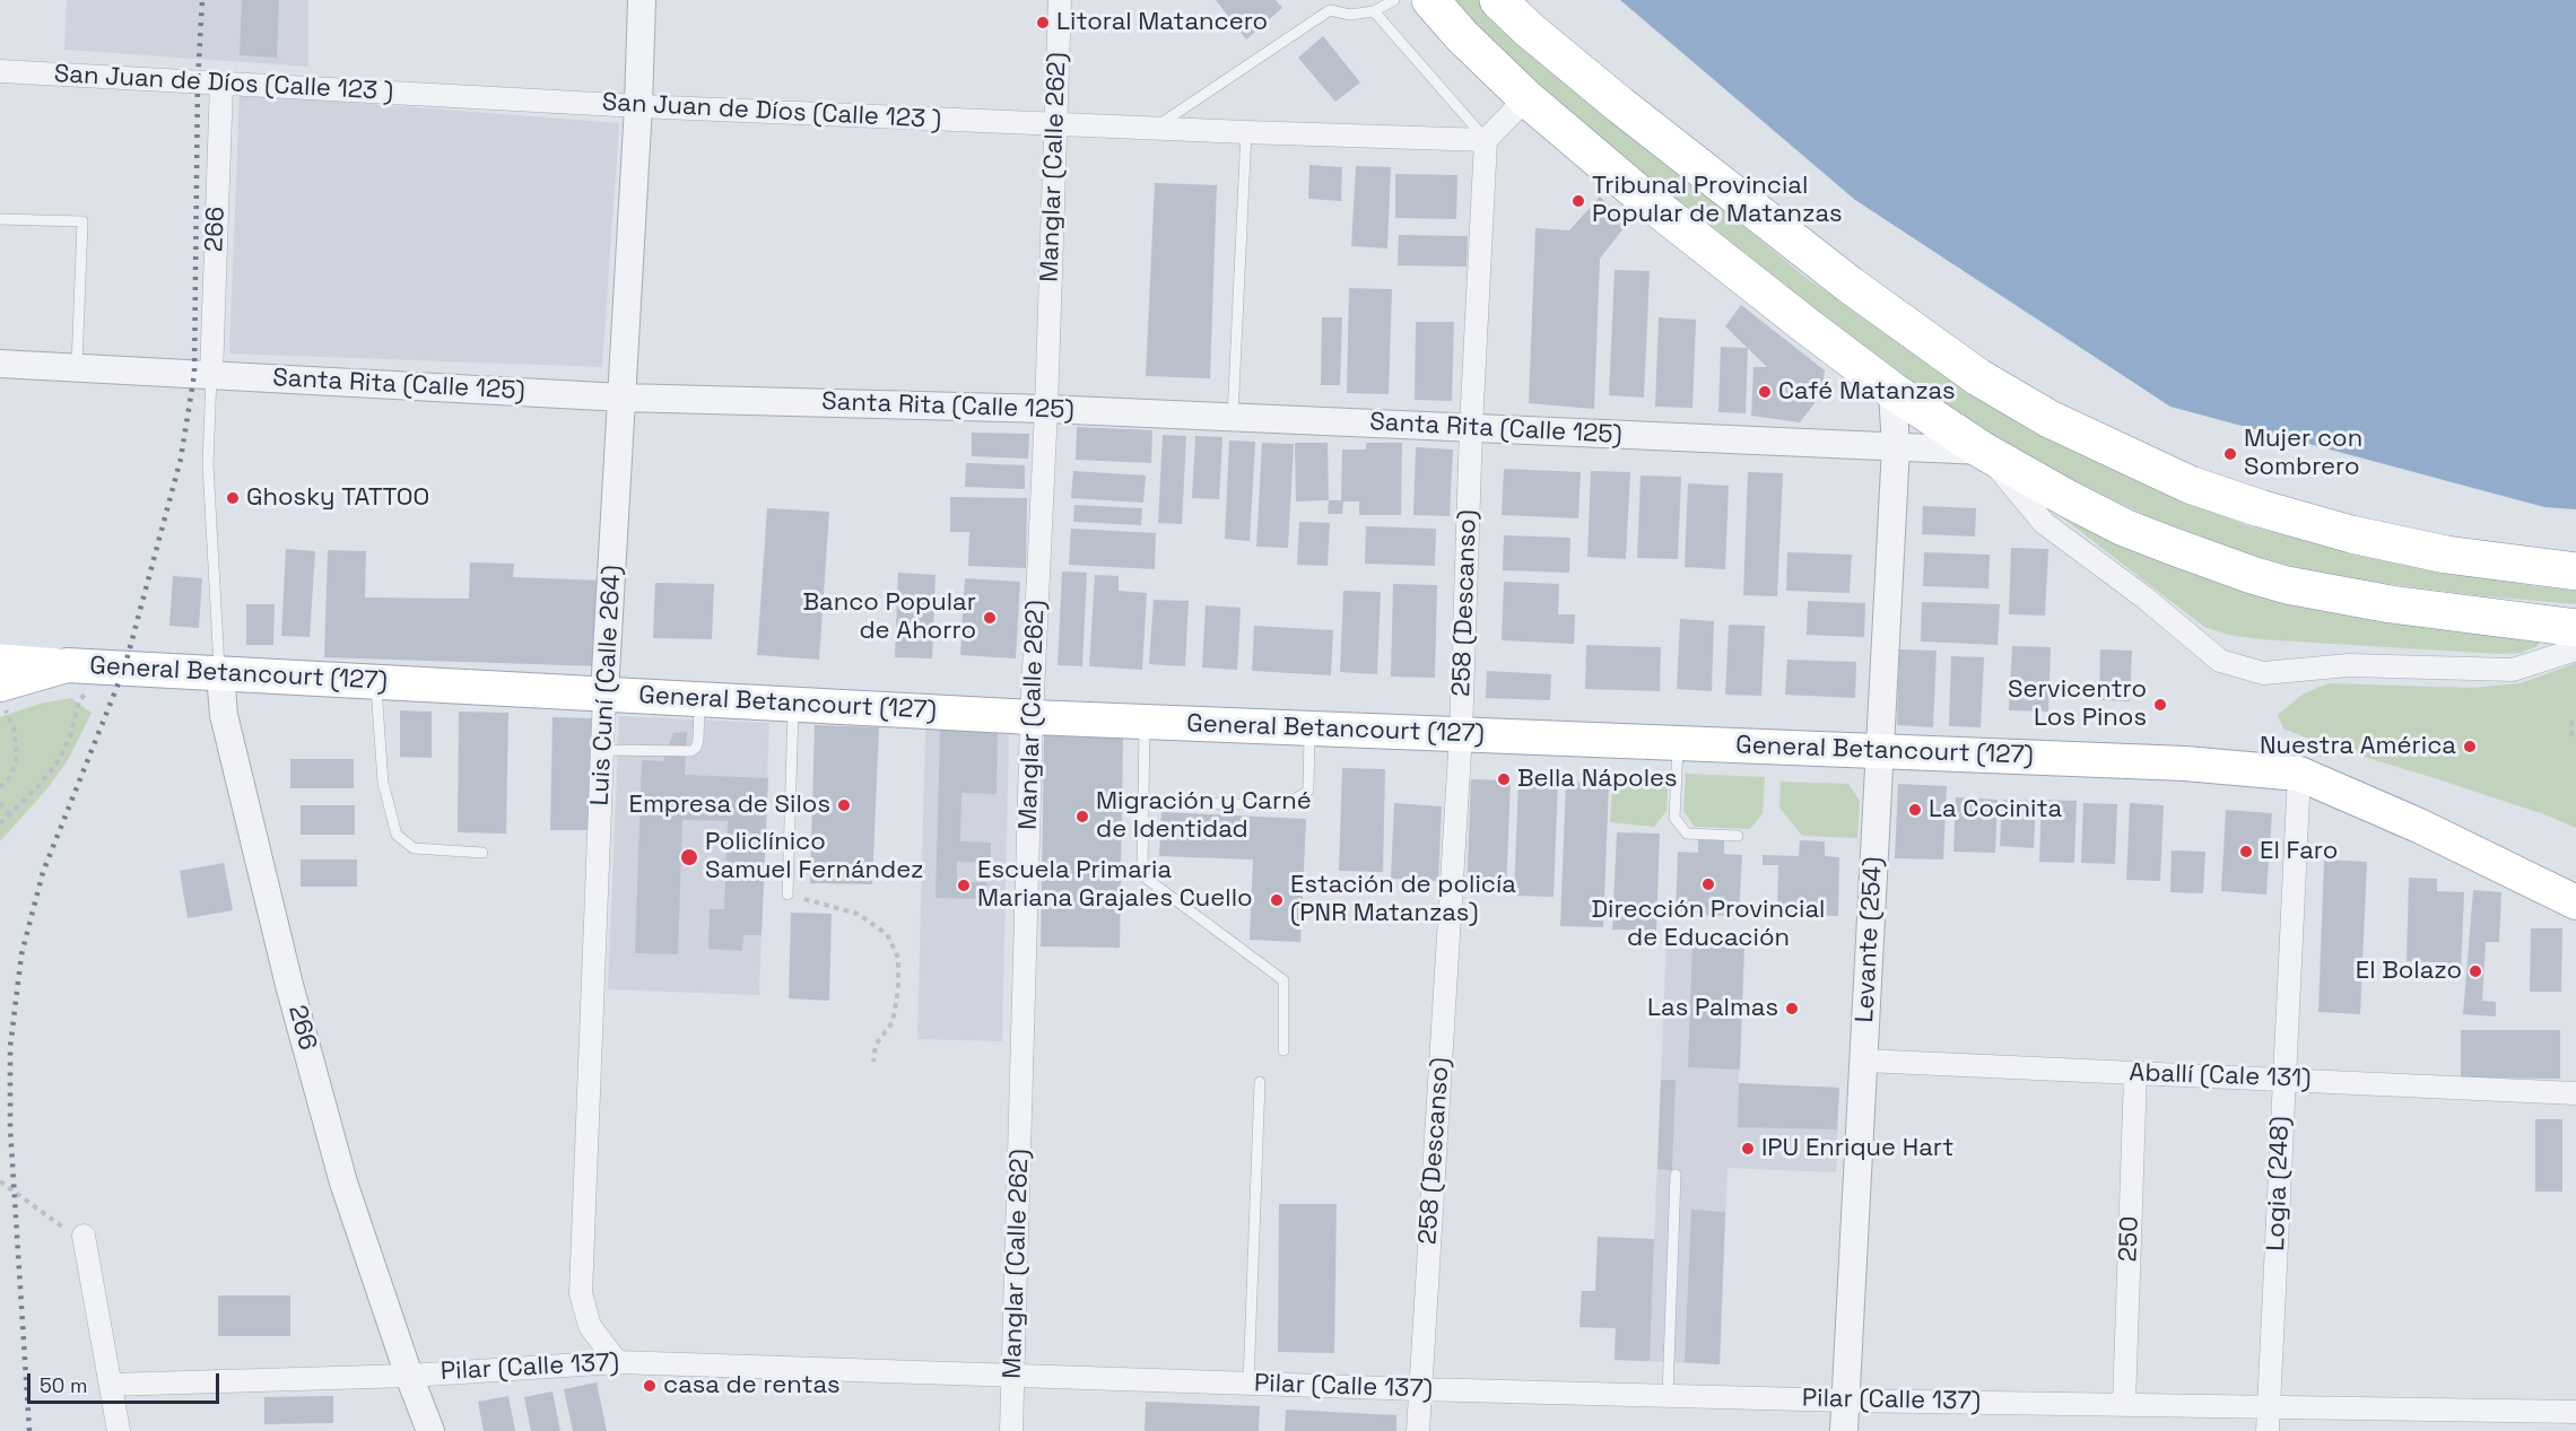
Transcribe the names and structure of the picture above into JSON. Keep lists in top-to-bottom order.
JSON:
{
  "streets": {
    "main road": ["General Betancourt (127)"],
    "street": [
      "San Juan de Díos (Calle 123 )",
      "Manglar (Calle 262)",
      "266",
      "Santa Rita (Calle 125)",
      "258 (Descanso)",
      "Luis Cuní (Calle 264)",
      "Levante (254)",
      "Aballí (Cale 131)",
      "Logia (248)",
      "250",
      "Pilar (Calle 137)"
    ]
  },
  "crossings": [
    ["San Juan de Díos (Calle 123 )", "Manglar (Calle 262)"],
    ["San Juan de Díos (Calle 123 )", "266"],
    ["San Juan de Díos (Calle 123 )", "258 (Descanso)"],
    ["San Juan de Díos (Calle 123 )", "Luis Cuní (Calle 264)"],
    ["Manglar (Calle 262)", "Santa Rita (Calle 125)"],
    ["Manglar (Calle 262)", "General Betancourt (127)"],
    ["Manglar (Calle 262)", "Pilar (Calle 137)"],
    ["266", "Santa Rita (Calle 125)"],
    ["266", "General Betancourt (127)"],
    ["266", "Pilar (Calle 137)"],
    ["Santa Rita (Calle 125)", "258 (Descanso)"],
    ["Santa Rita (Calle 125)", "Luis Cuní (Calle 264)"],
    ["Santa Rita (Calle 125)", "Levante (254)"],
    ["258 (Descanso)", "General Betancourt (127)"],
    ["258 (Descanso)", "Pilar (Calle 137)"],
    ["General Betancourt (127)", "Luis Cuní (Calle 264)"],
    ["General Betancourt (127)", "Levante (254)"],
    ["General Betancourt (127)", "Logia (248)"],
    ["Luis Cuní (Calle 264)", "Pilar (Calle 137)"],
    ["Levante (254)", "Aballí (Cale 131)"],
    ["Levante (254)", "Pilar (Calle 137)"],
    ["Aballí (Cale 131)", "Logia (248)"],
    ["Aballí (Cale 131)", "250"],
    ["Logia (248)", "Pilar (Calle 137)"],
    ["250", "Pilar (Calle 137)"]
  ],
  "places": [
    "Litoral Matancero",
    "Tribunal Provincial Popular de Matanzas",
    "Café Matanzas",
    "Mujer con Sombrero",
    "Ghosky TATTOO",
    "Banco Popular de Ahorro",
    "Servicentro Los Pinos",
    "Nuestra América",
    "Bella Nápoles",
    "Empresa de Silos",
    "La Cocinita",
    "Migración y Carné de Identidad",
    "El Faro",
    "Policlínico Samuel Fernández",
    "Dirección Provincial de Educación",
    "Escuela Primaria Mariana Grajales Cuello",
    "Estación de policía (PNR Matanzas)",
    "El Bolazo",
    "Las Palmas",
    "IPU Enrique Hart",
    "casa de rentas"
  ],
  "scale_bar": "50 m"
}
